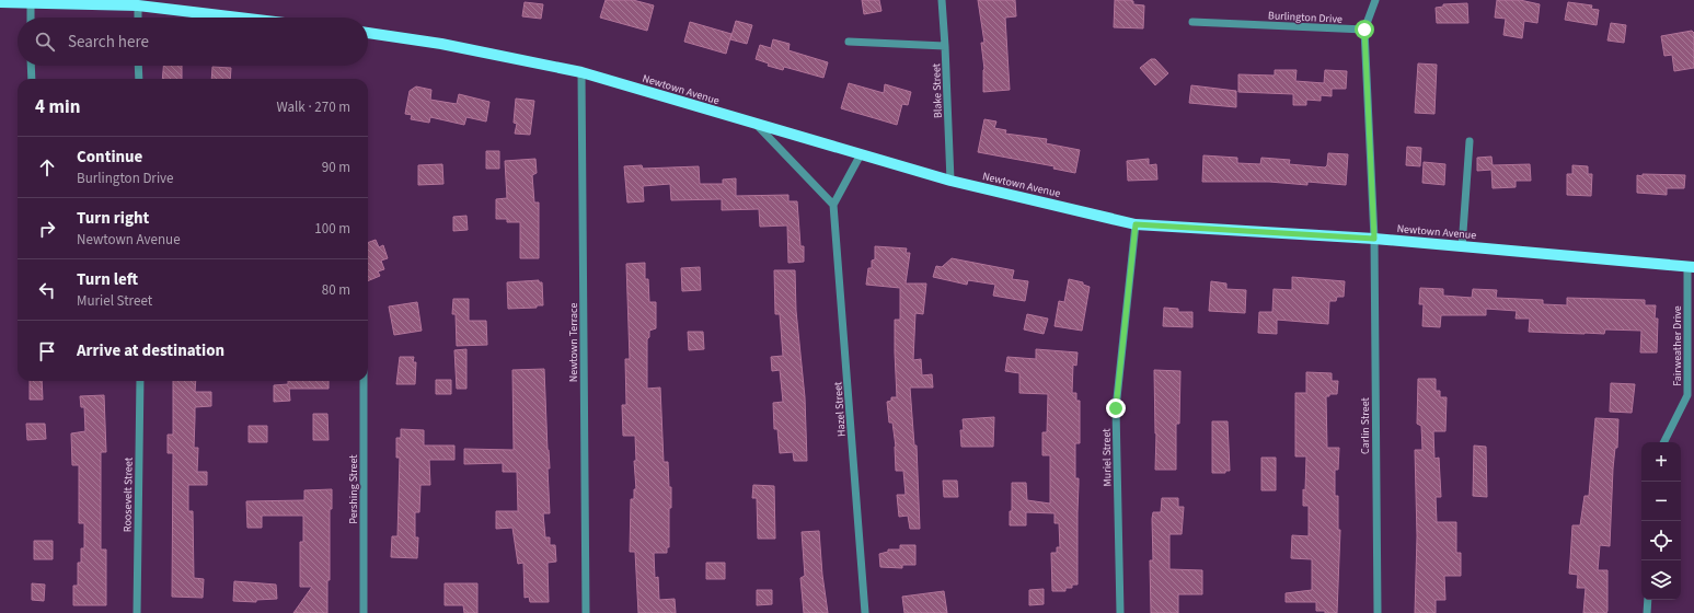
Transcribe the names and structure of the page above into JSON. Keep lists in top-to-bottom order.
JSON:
{
  "streets": {
    "main road": ["Newtown Avenue"],
    "street": [
      "Burlington Drive",
      "Blake Street",
      "Newtown Terrace",
      "Fairweather Drive",
      "Hazel Street",
      "Carlin Street",
      "Muriel Street",
      "Pershing Street",
      "Roosevelt Street"
    ]
  },
  "crossings": [
    ["Newtown Avenue", "Blake Street"],
    ["Newtown Avenue", "Newtown Terrace"],
    ["Newtown Avenue", "Fairweather Drive"],
    ["Newtown Avenue", "Carlin Street"],
    ["Newtown Avenue", "Muriel Street"]
  ],
  "page": {
    "search": "Search here",
    "heading": ["4 min", "Walk · 270 m"],
    "list": [
      ["Continue", "Burlington Drive", "90 m"],
      ["Turn right", "Newtown Avenue", "100 m"],
      ["Turn left", "Muriel Street", "80 m"],
      "Arrive at destination"
    ],
    "map_buttons": ["+", "−"]
  }
}
